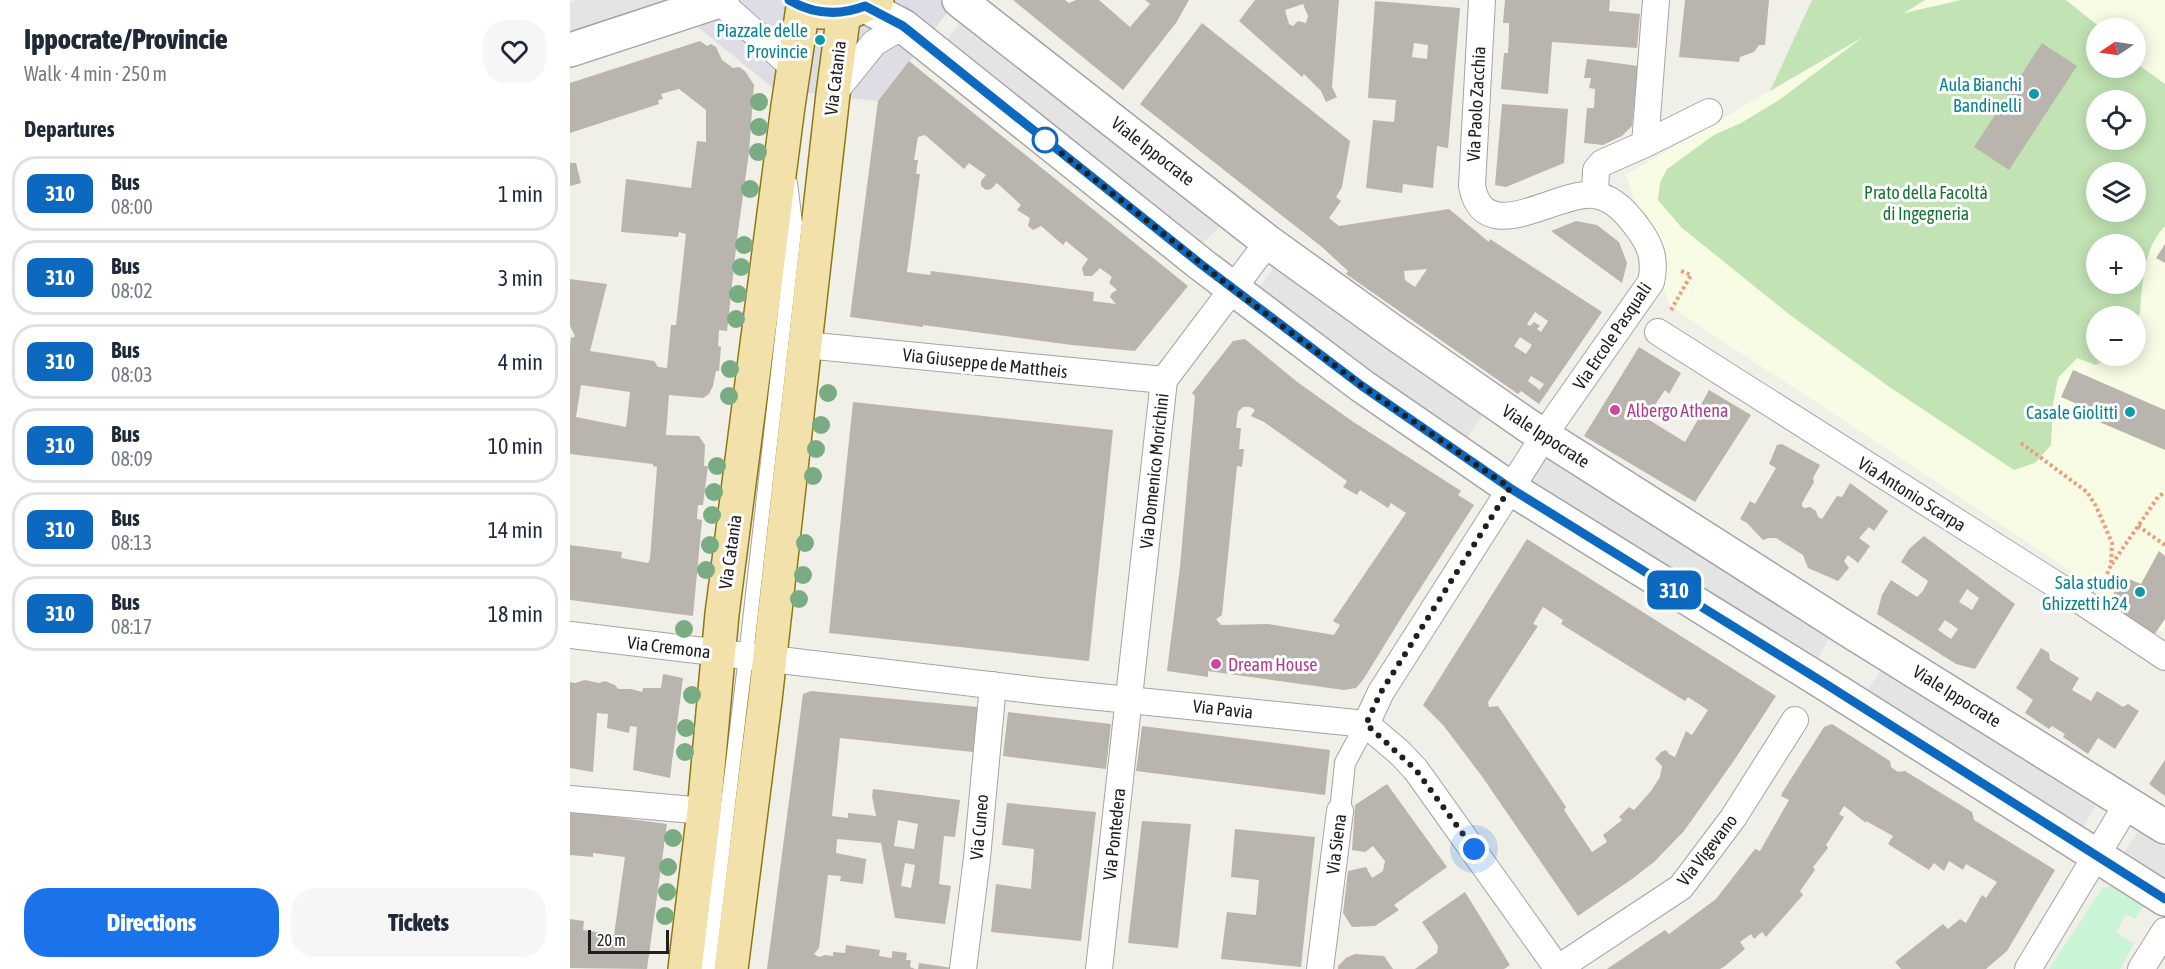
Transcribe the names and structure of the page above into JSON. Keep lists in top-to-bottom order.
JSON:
{
  "streets": {
    "main road": ["Via Catania"],
    "street": [
      "Via Paolo Zacchia",
      "Viale Ippocrate",
      "Via Ercole Pasquali",
      "Via Giuseppe de Mattheis",
      "Via Domenico Morichini",
      "Via Antonio Scarpa",
      "Via Cremona",
      "Via Pavia",
      "Via Cuneo",
      "Via Pontedera",
      "Via Siena",
      "Via Vigevano"
    ]
  },
  "crossings": [
    ["Via Catania", "Via Giuseppe de Mattheis"],
    ["Via Catania", "Via Cremona"],
    ["Via Catania", "Via Pavia"],
    ["Via Paolo Zacchia", "Via Ercole Pasquali"],
    ["Viale Ippocrate", "Via Ercole Pasquali"],
    ["Viale Ippocrate", "Via Domenico Morichini"],
    ["Via Ercole Pasquali", "Via Pavia"],
    ["Via Ercole Pasquali", "Via Siena"],
    ["Via Giuseppe de Mattheis", "Via Domenico Morichini"],
    ["Via Domenico Morichini", "Via Pavia"],
    ["Via Domenico Morichini", "Via Pontedera"],
    ["Via Cremona", "Via Pavia"],
    ["Via Pavia", "Via Cuneo"],
    ["Via Pavia", "Via Pontedera"],
    ["Via Pavia", "Via Siena"]
  ],
  "parks": ["Prato della Facoltà di Ingegneria"],
  "places": [
    "Piazzale delle Provincie",
    "Aula Bianchi Bandinelli",
    "Albergo Athena",
    "Casale Giolitti",
    "Sala studio Ghizzetti h24",
    "Dream House"
  ],
  "lines": ["bus line 310"],
  "scale_bar": "20 m",
  "north": "left",
  "page": {
    "heading": [
      ["Ippocrate/Provincie", "Walk · 4 min · 250 m"],
      "Departures"
    ],
    "on_map": "310",
    "map_buttons": ["+", "−"],
    "list": [
      {
        "mark": "310",
        "name": "Bus",
        "note": "08:00",
        "value": "1 min"
      },
      {
        "mark": "310",
        "name": "Bus",
        "note": "08:02",
        "value": "3 min"
      },
      {
        "mark": "310",
        "name": "Bus",
        "note": "08:03",
        "value": "4 min"
      },
      {
        "mark": "310",
        "name": "Bus",
        "note": "08:09",
        "value": "10 min"
      },
      {
        "mark": "310",
        "name": "Bus",
        "note": "08:13",
        "value": "14 min"
      },
      {
        "mark": "310",
        "name": "Bus",
        "note": "08:17",
        "value": "18 min"
      }
    ],
    "buttons": ["Directions", "Tickets"],
    "scale": "20 m"
  }
}
